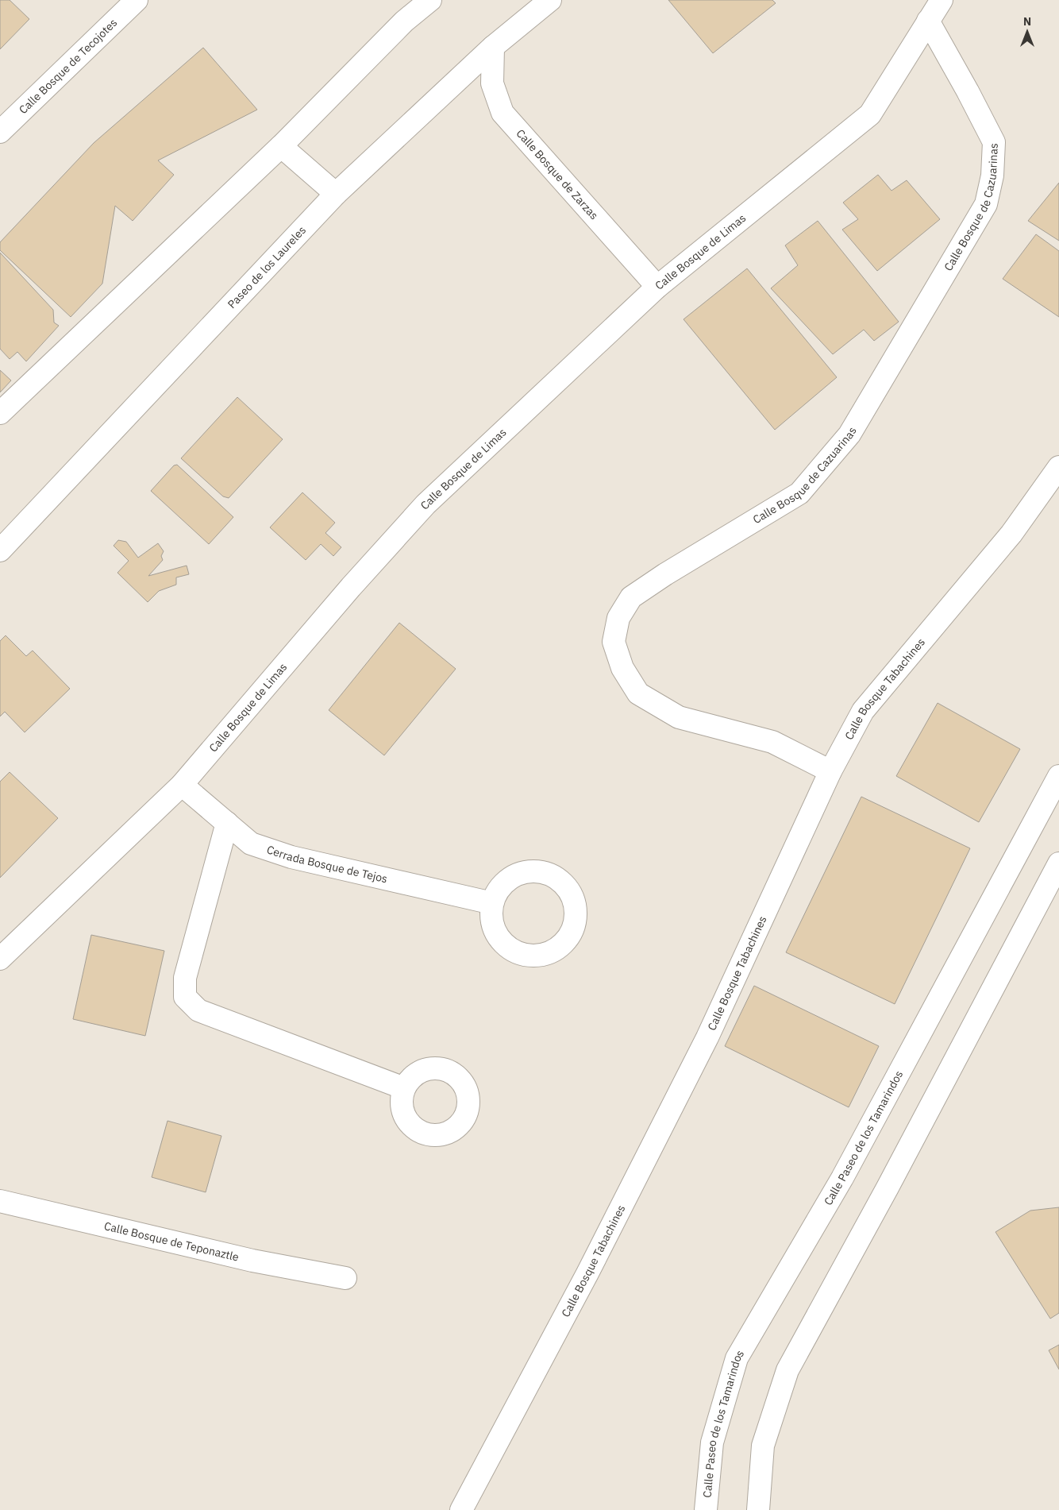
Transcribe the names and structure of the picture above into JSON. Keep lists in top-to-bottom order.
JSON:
{
  "streets": {
    "street": [
      "Calle Bosque de Tecojotes",
      "Calle Bosque de Zarzas",
      "Calle Bosque de Cazuarinas",
      "Calle Bosque de Limas",
      "Paseo de los Laureles",
      "Calle Bosque Tabachines",
      "Cerrada Bosque de Tejos",
      "Calle Paseo de los Tamarindos",
      "Calle Bosque de Teponaztle"
    ]
  },
  "crossings": [
    ["Calle Bosque de Zarzas", "Calle Bosque de Limas"],
    ["Calle Bosque de Zarzas", "Paseo de los Laureles"],
    ["Calle Bosque de Cazuarinas", "Calle Bosque de Limas"],
    ["Calle Bosque de Cazuarinas", "Calle Bosque Tabachines"],
    ["Calle Bosque de Limas", "Cerrada Bosque de Tejos"]
  ],
  "north": "top"
}
